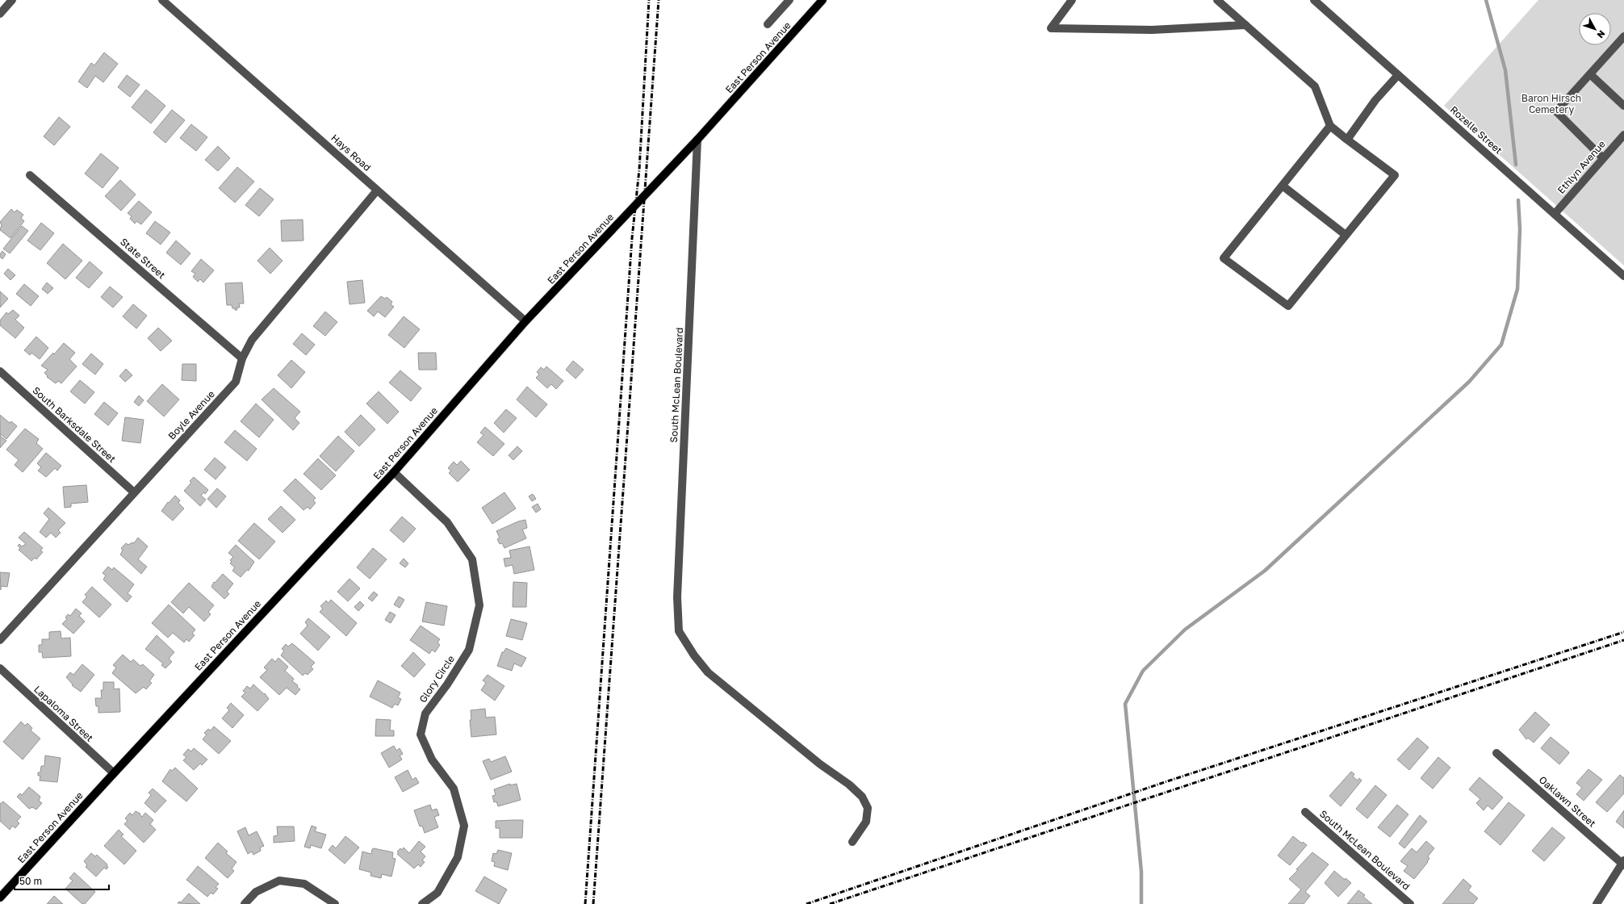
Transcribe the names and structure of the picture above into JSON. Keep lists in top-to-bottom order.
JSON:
{
  "streets": {
    "main road": ["East Person Avenue"],
    "street": [
      "Rozelle Street",
      "Hays Road",
      "Ethlyn Avenue",
      "State Street",
      "South McLean Boulevard",
      "Boyle Avenue",
      "South Barksdale Street",
      "Glory Circle",
      "Lapaloma Street",
      "Oaklawn Street"
    ]
  },
  "crossings": [
    ["East Person Avenue", "Hays Road"],
    ["East Person Avenue", "South McLean Boulevard"],
    ["East Person Avenue", "Glory Circle"],
    ["East Person Avenue", "Lapaloma Street"],
    ["Rozelle Street", "Ethlyn Avenue"],
    ["Hays Road", "Boyle Avenue"],
    ["State Street", "Boyle Avenue"],
    ["Boyle Avenue", "South Barksdale Street"]
  ],
  "parks": ["Baron Hirsch Cemetery"],
  "scale_bar": "50 m",
  "north": "bottom right"
}
